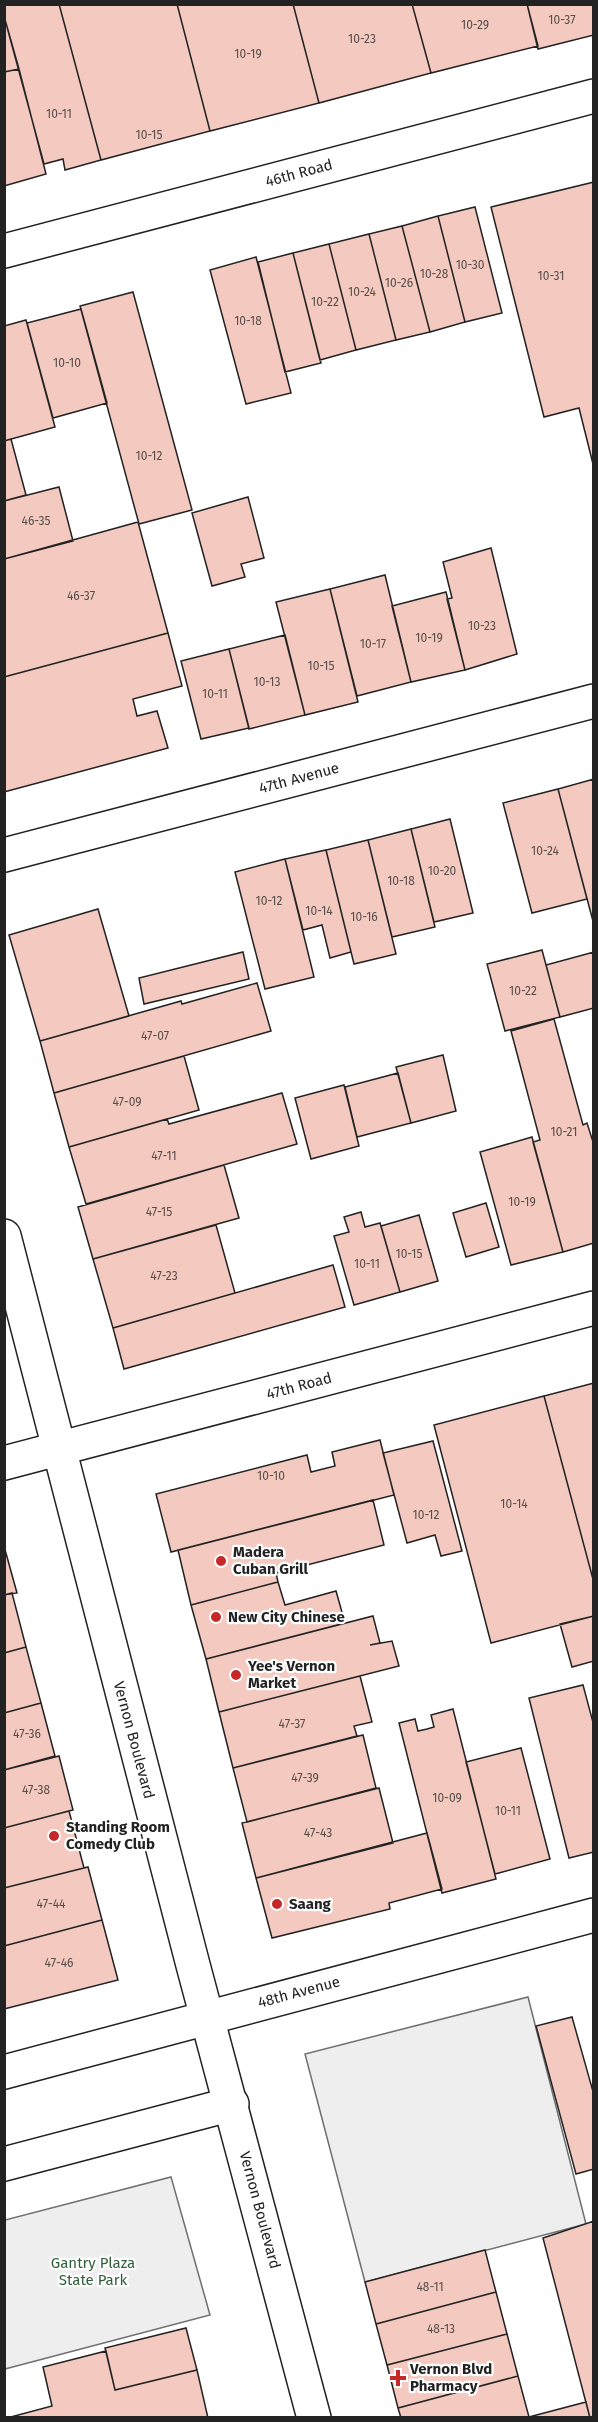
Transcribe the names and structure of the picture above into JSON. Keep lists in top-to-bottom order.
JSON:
{
  "streets": {
    "street": [
      "46th Road",
      "47th Avenue",
      "47th Road",
      "Vernon Boulevard",
      "48th Avenue"
    ]
  },
  "crossings": [
    ["47th Road", "Vernon Boulevard"],
    ["Vernon Boulevard", "48th Avenue"]
  ],
  "parks": ["Gantry Plaza State Park"],
  "places": {
    "other": [
      "Madera Cuban Grill",
      "New City Chinese",
      "Yee's Vernon Market",
      "Standing Room Comedy Club",
      "Saang"
    ],
    "health": ["Vernon Blvd Pharmacy"]
  },
  "house_numbers": [
    "10-37",
    "10-29",
    "10-23",
    "10-19",
    "10-11",
    "10-15",
    "10-30",
    "10-28",
    "10-31",
    "10-26",
    "10-24",
    "10-22",
    "10-18",
    "10-10",
    "10-12",
    "46-35",
    "46-37",
    "10-23",
    "10-19",
    "10-17",
    "10-15",
    "10-13",
    "10-11",
    "10-24",
    "10-20",
    "10-18",
    "10-12",
    "10-14",
    "10-16",
    "10-22",
    "47-07",
    "47-09",
    "10-21",
    "47-11",
    "10-19",
    "47-15",
    "10-15",
    "10-11",
    "47-23",
    "10-10",
    "10-14",
    "10-12",
    "47-37",
    "47-36",
    "47-39",
    "47-38",
    "10-09",
    "10-11",
    "47-43",
    "47-44",
    "47-46",
    "48-11",
    "48-13"
  ]
}
